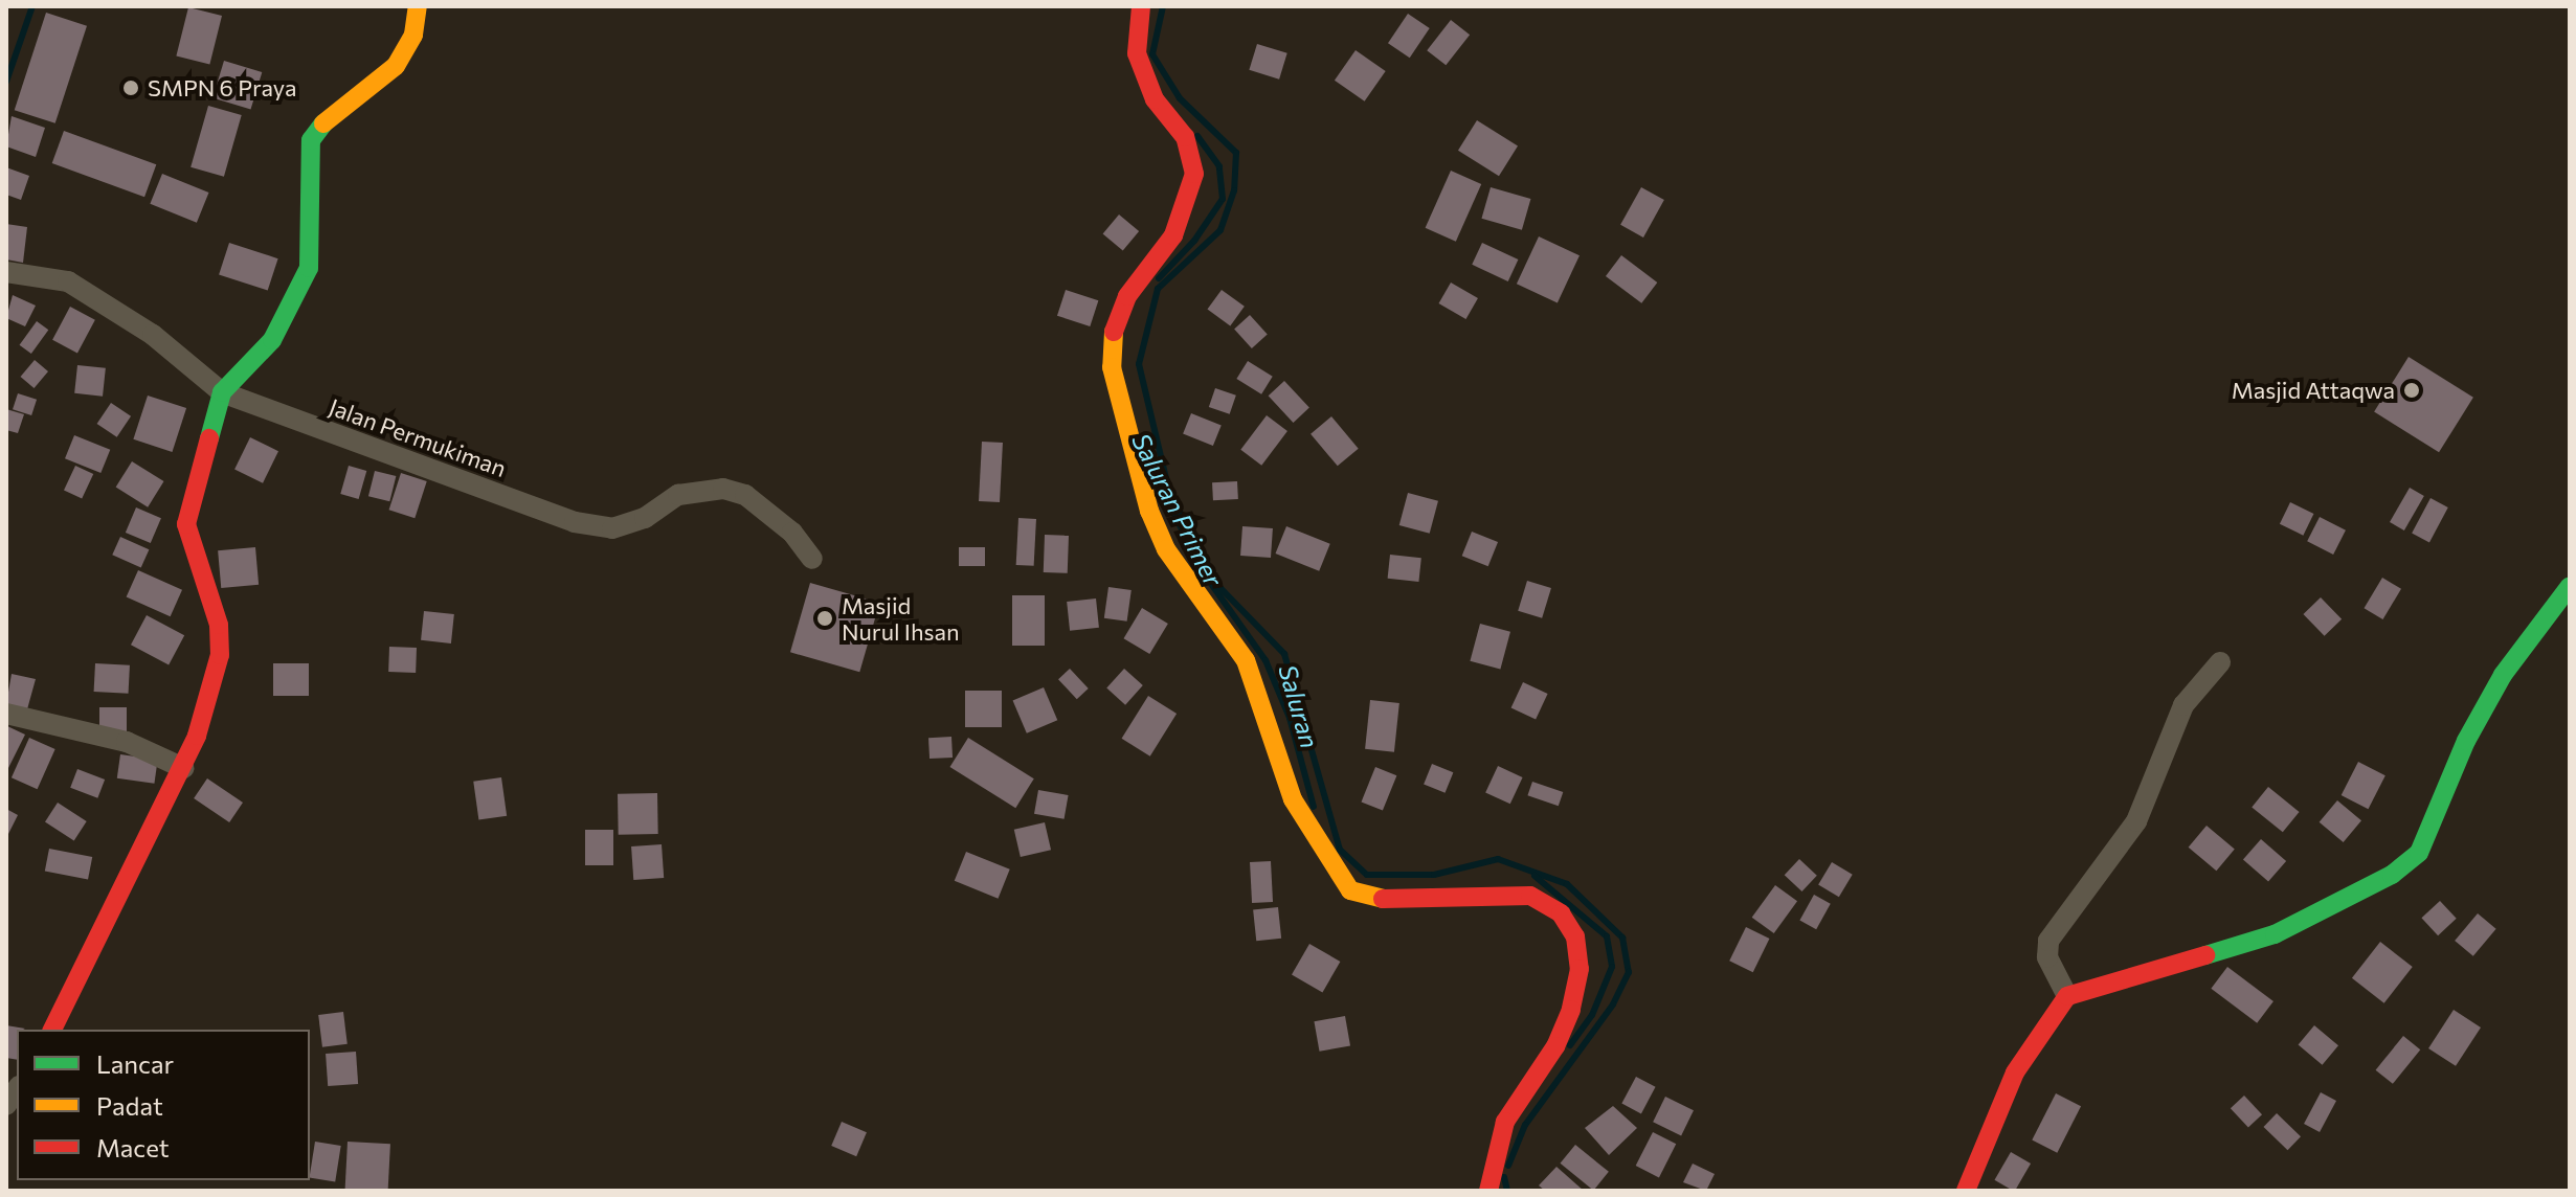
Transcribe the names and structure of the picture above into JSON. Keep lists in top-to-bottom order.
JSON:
{
  "streets": {
    "street": ["Jalan Permukiman"]
  },
  "water": ["Saluran Primer", "Saluran"],
  "places": ["SMPN 6 Praya", "Masjid Attaqwa", "Masjid Nurul Ihsan"],
  "legend": ["Lancar", "Padat", "Macet"]
}
